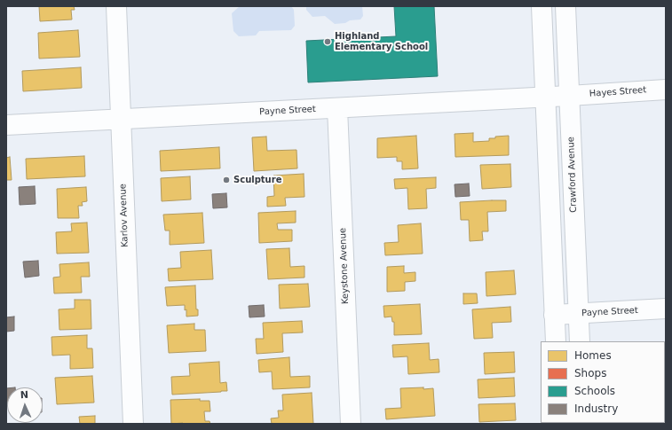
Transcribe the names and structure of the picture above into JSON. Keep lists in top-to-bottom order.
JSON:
{
  "streets": {
    "street": [
      "Hayes Street",
      "Payne Street",
      "Crawford Avenue",
      "Karlov Avenue",
      "Keystone Avenue"
    ]
  },
  "crossings": [
    ["Hayes Street", "Payne Street"],
    ["Hayes Street", "Crawford Avenue"],
    ["Payne Street", "Crawford Avenue"],
    ["Payne Street", "Karlov Avenue"],
    ["Payne Street", "Keystone Avenue"]
  ],
  "places": ["Highland Elementary School", "Sculpture"],
  "legend": [
    "Homes",
    "Shops",
    "Schools",
    "Industry"
  ],
  "north": "top"
}
